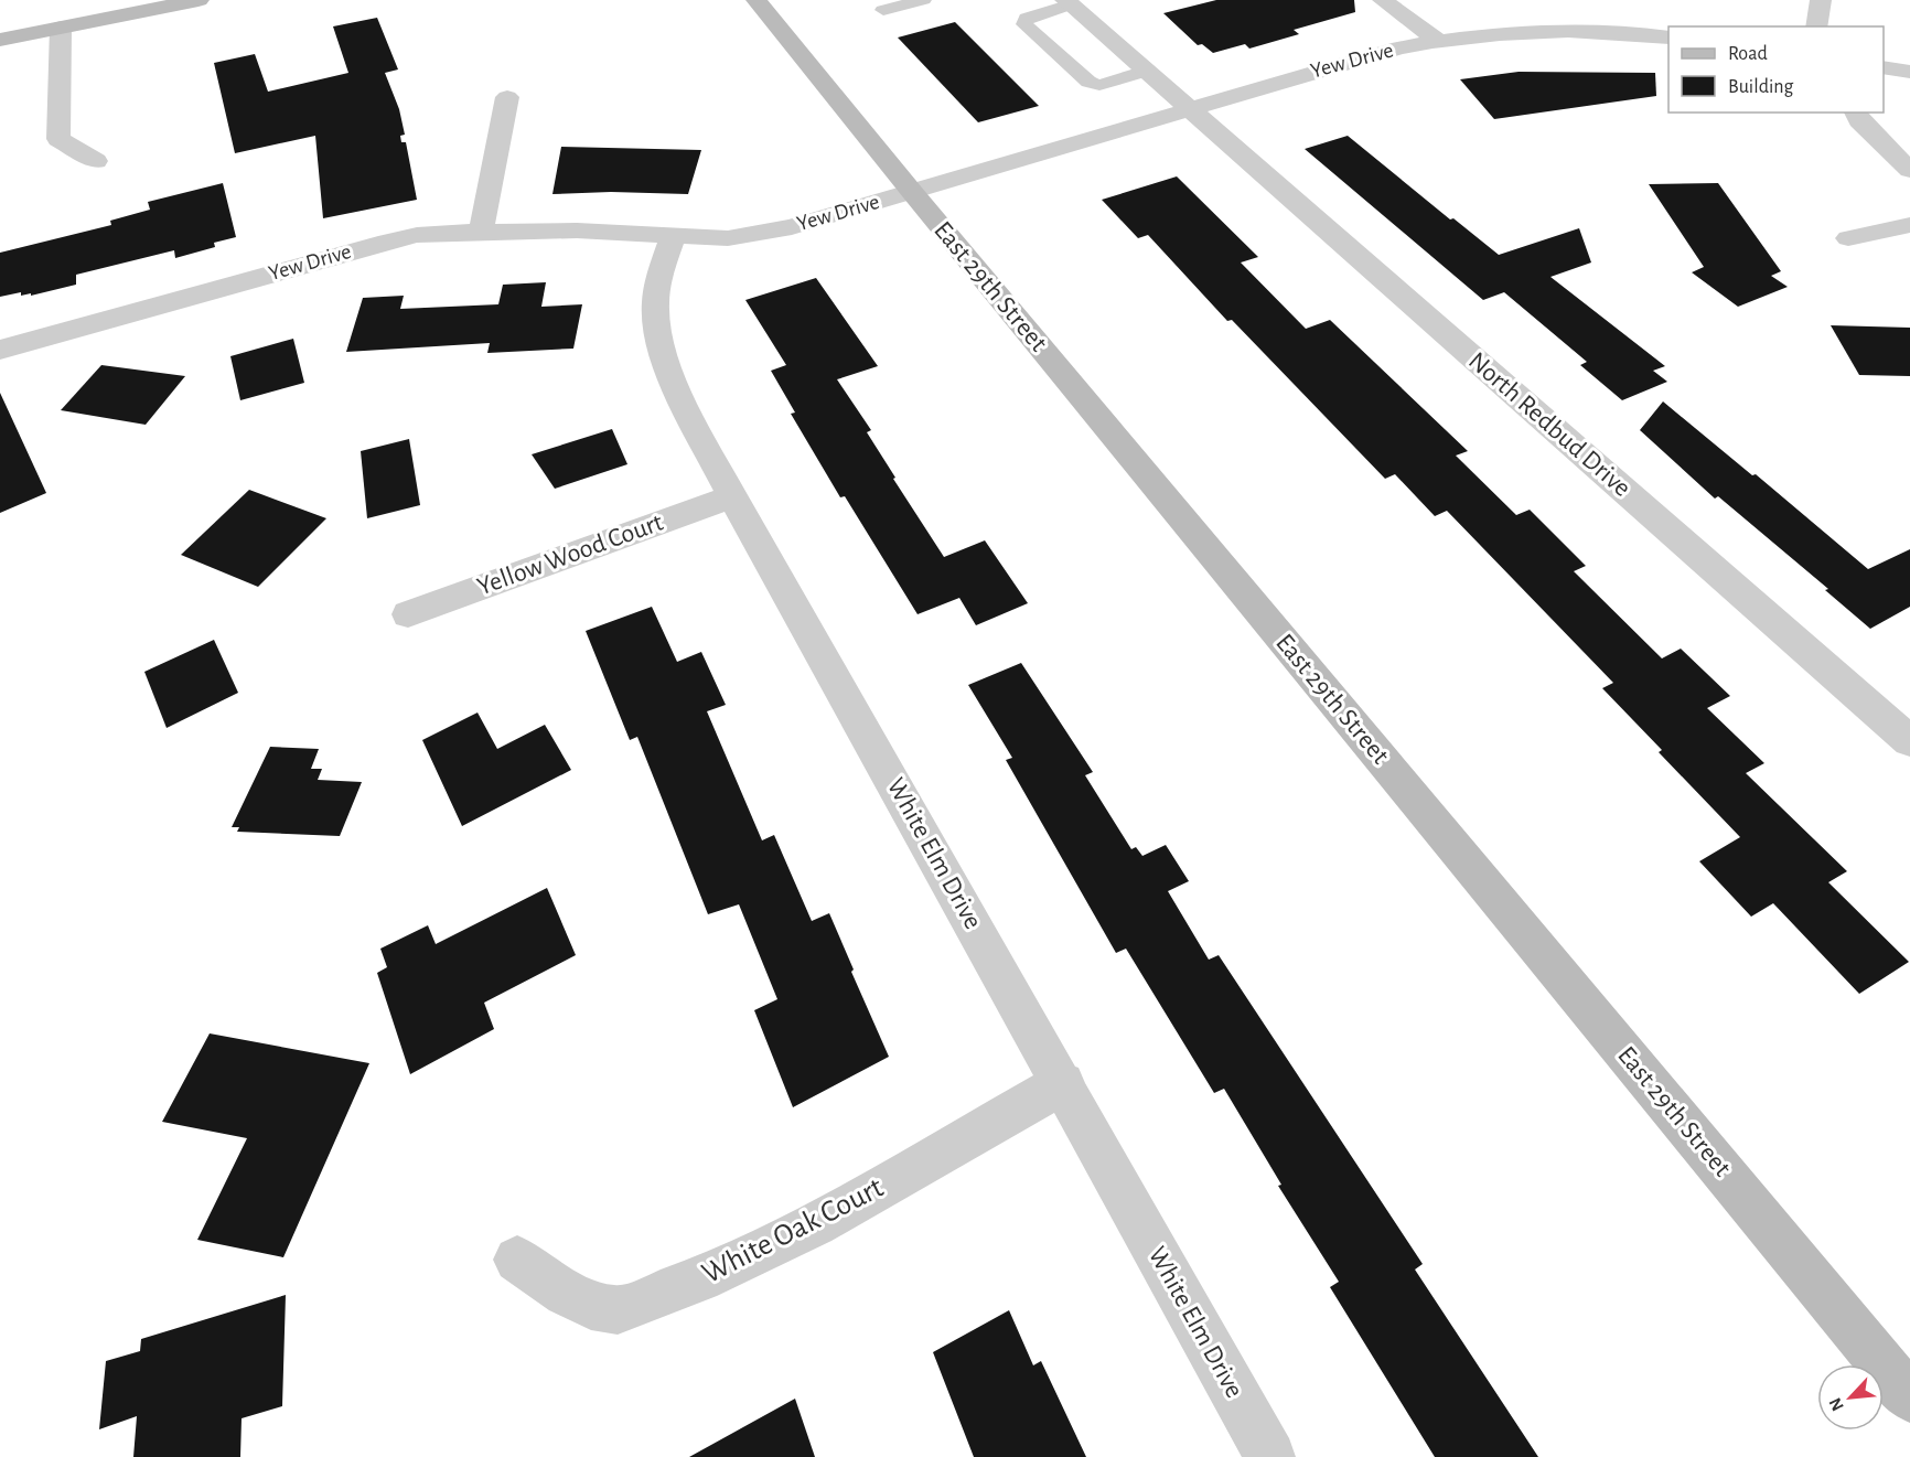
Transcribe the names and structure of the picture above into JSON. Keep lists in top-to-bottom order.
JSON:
{
  "streets": {
    "main road": ["East 29th Street"],
    "street": [
      "Yew Drive",
      "North Redbud Drive",
      "Yellow Wood Court",
      "White Elm Drive",
      "White Oak Court"
    ]
  },
  "crossings": [
    ["Yew Drive", "East 29th Street"],
    ["Yew Drive", "North Redbud Drive"],
    ["Yew Drive", "White Elm Drive"],
    ["Yellow Wood Court", "White Elm Drive"],
    ["White Elm Drive", "White Oak Court"]
  ],
  "legend": ["Road", "Building"],
  "north": "bottom left"
}
